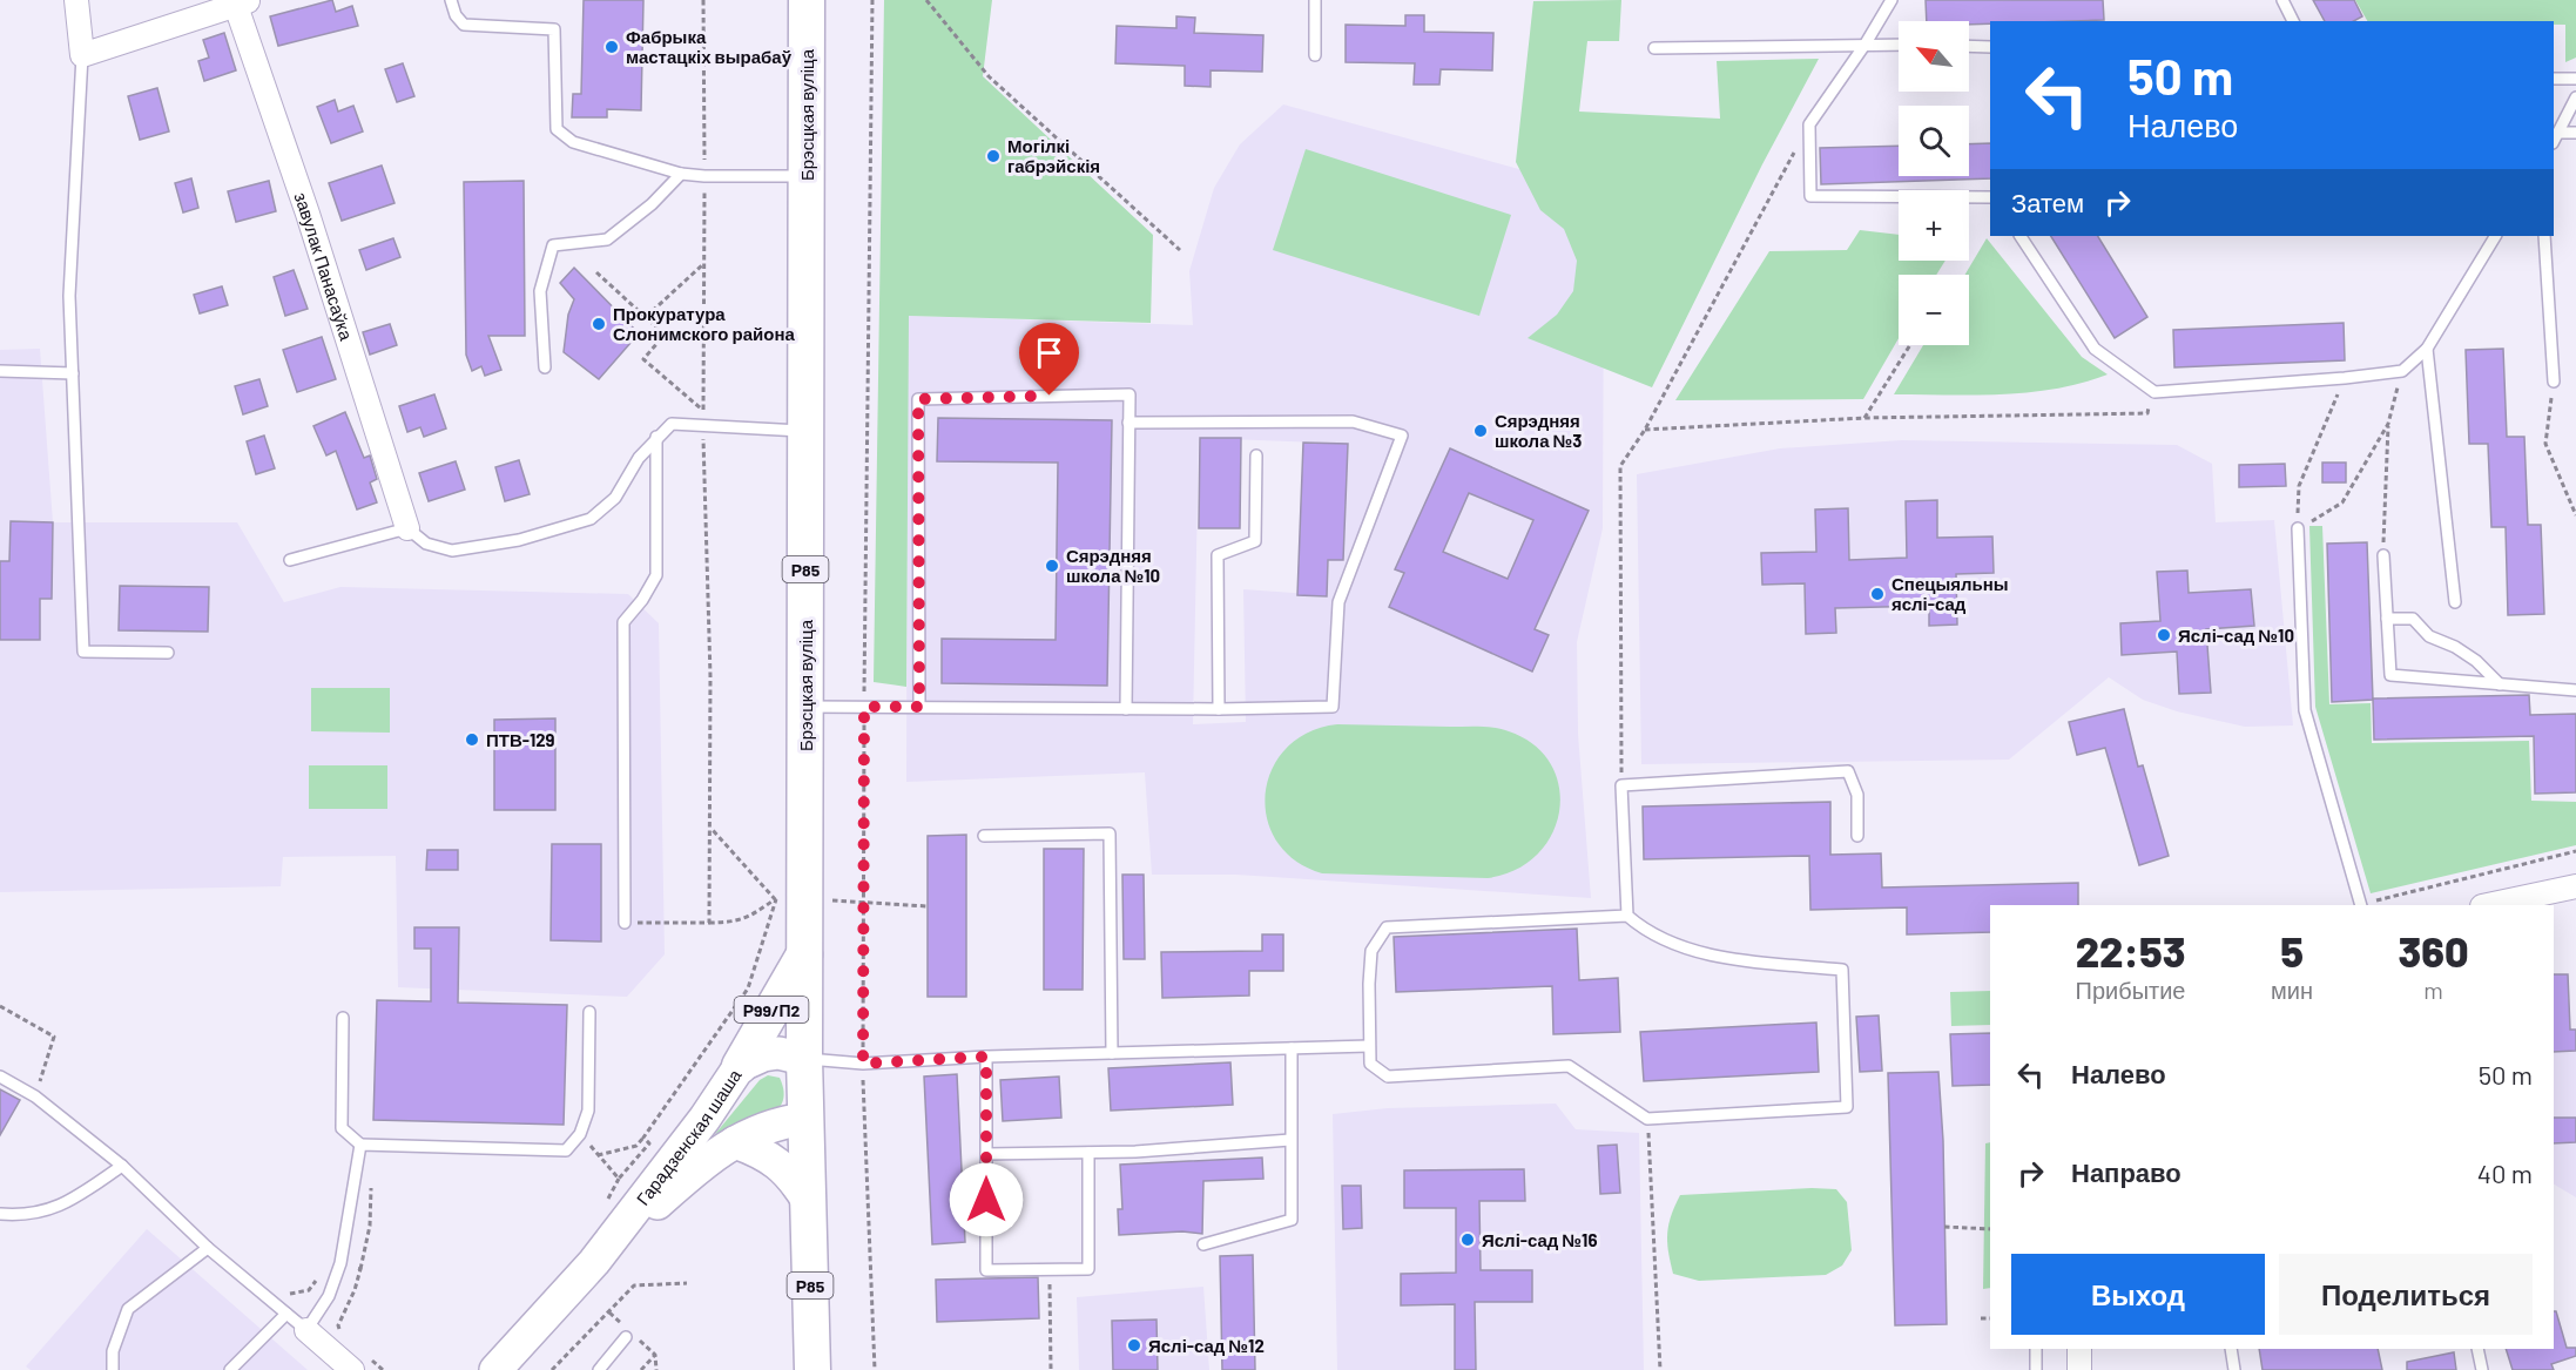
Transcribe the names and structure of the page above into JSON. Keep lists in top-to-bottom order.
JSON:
{
  "streets": {
    "main road": [
      "Брэсцкая вуліца",
      "Р85",
      "Р99/П2",
      "Гарадзенская шаша"
    ],
    "street": ["завулак Панасаўка"]
  },
  "crossings": [
    ["Брэсцкая вуліца", "Р99/П2"],
    ["Брэсцкая вуліца", "Гарадзенская шаша"],
    ["Р99/П2", "Гарадзенская шаша"]
  ],
  "places": [
    "Фабрыка мастацкіх вырабаў",
    "Могілкі габрэйскія",
    "Прокуратура Слонимского района",
    "Сярэдняя школа №3",
    "Сярэдняя школа №10",
    "Спецыяльны яслі-сад",
    "Яслі-сад №10",
    "ПТВ-129",
    "Яслі-сад №16",
    "Яслі-сад №12"
  ],
  "north": "top left",
  "page": {
    "map_buttons": ["+", "−"],
    "turn": ["50 m", "Налево"],
    "then": "Затем",
    "eta": [
      "22:53",
      "Прибытие",
      "5",
      "мин",
      "360",
      "m"
    ],
    "list": [
      {
        "name": "Налево",
        "value": "50 m"
      },
      {
        "name": "Направо",
        "value": "40 m"
      }
    ],
    "buttons": ["Выход", "Поделиться"]
  }
}
